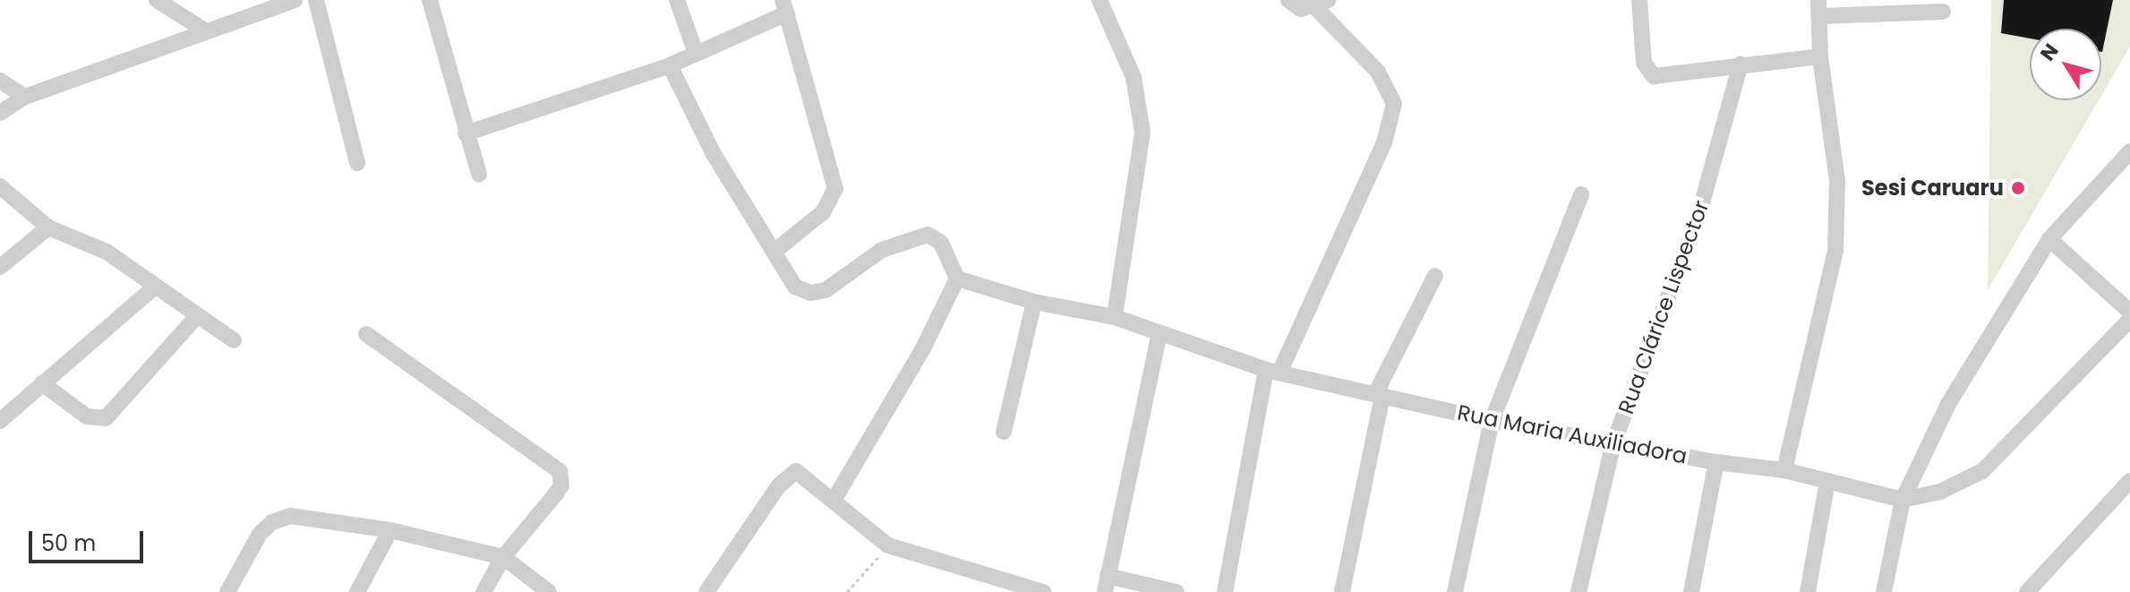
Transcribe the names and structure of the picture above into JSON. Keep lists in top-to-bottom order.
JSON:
{
  "streets": {
    "street": ["Rua Clárice Lispector", "Rua Maria Auxiliadora"]
  },
  "crossings": [
    ["Rua Clárice Lispector", "Rua Maria Auxiliadora"]
  ],
  "places": ["Sesi Caruaru"],
  "scale_bar": "50 m",
  "north": "top left"
}
